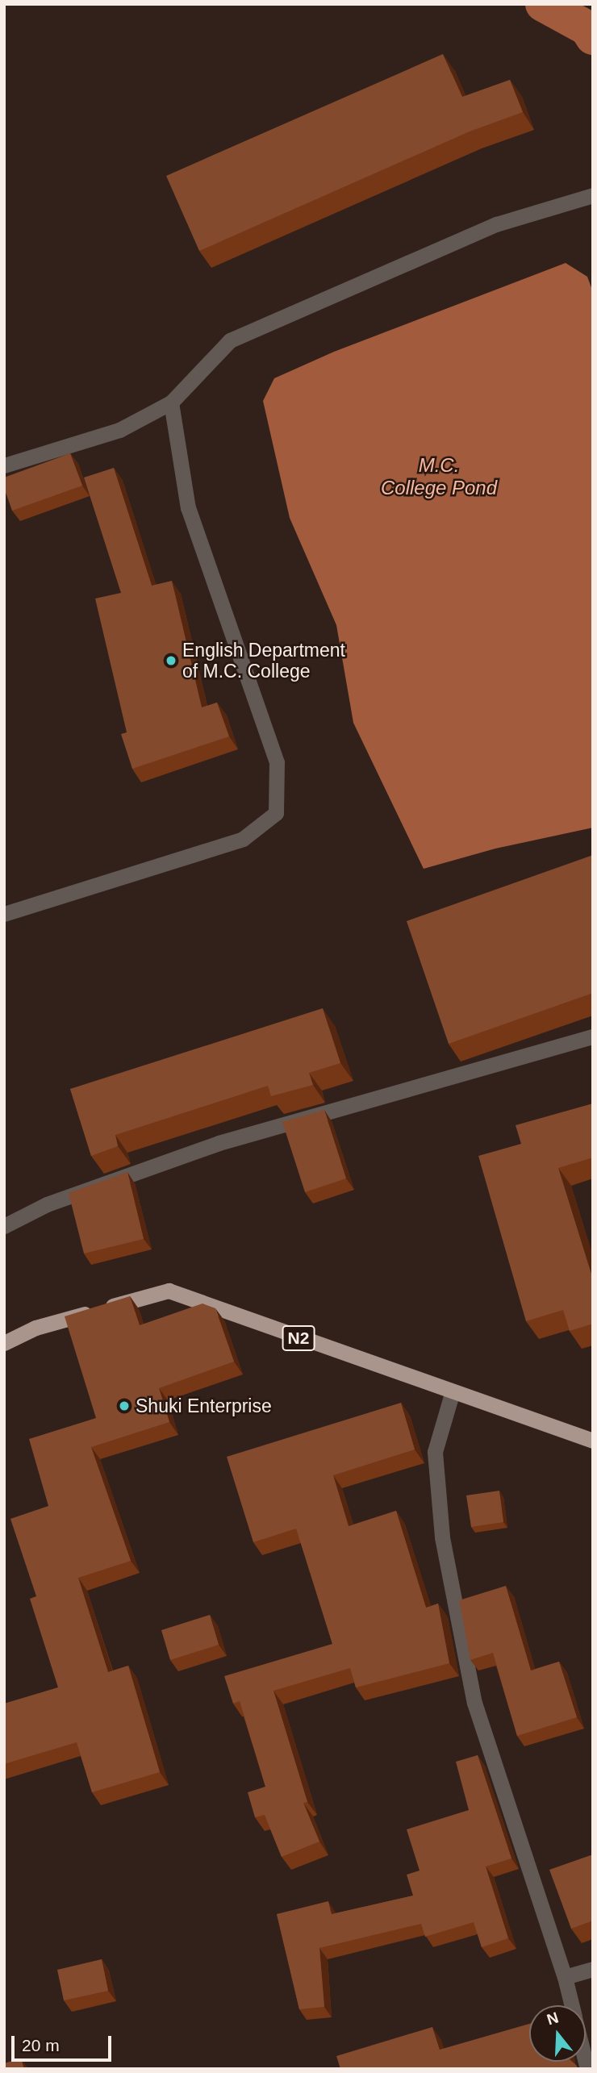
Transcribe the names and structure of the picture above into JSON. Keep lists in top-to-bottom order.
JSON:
{
  "streets": {
    "highway": ["N2"]
  },
  "water": ["M.C. College Pond"],
  "places": ["English Department of M.C. College", "Shuki Enterprise"],
  "scale_bar": "20 m",
  "north": "top"
}
